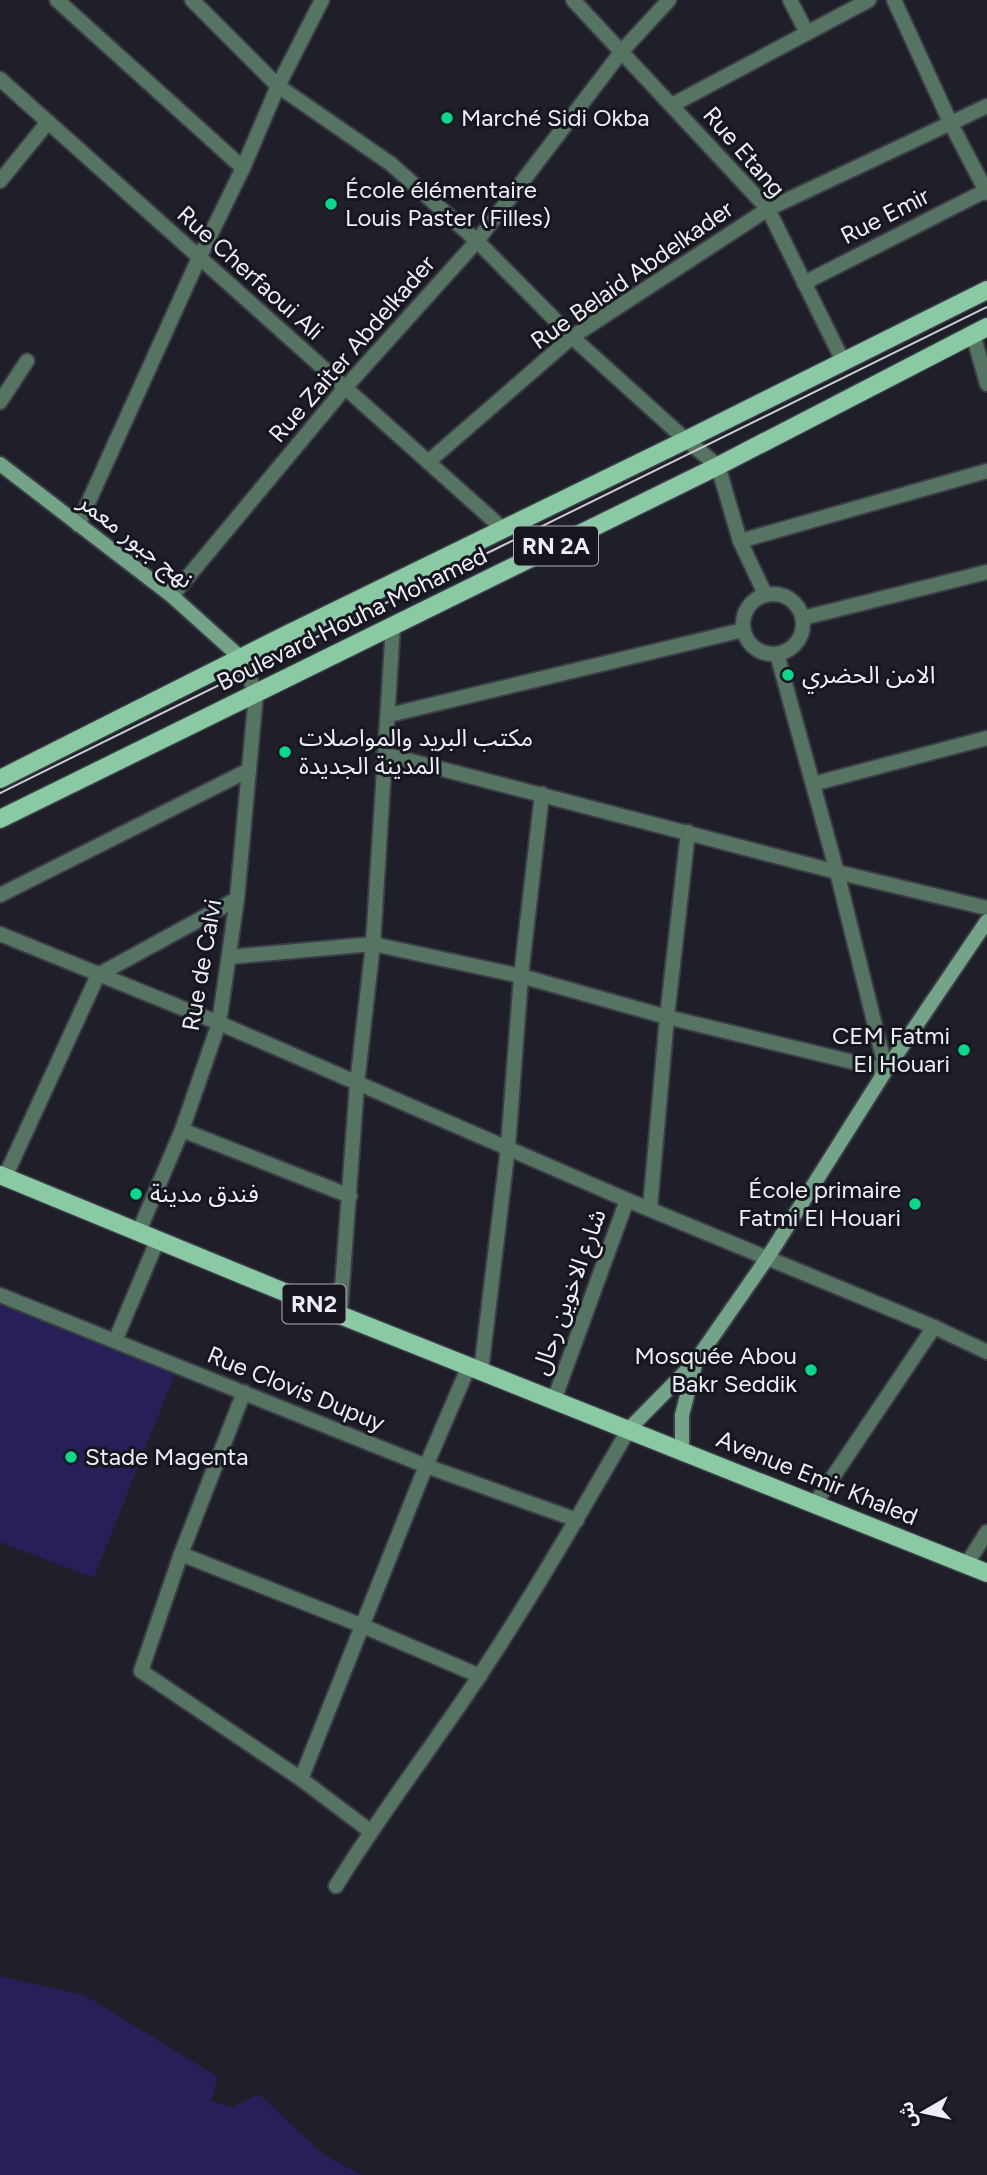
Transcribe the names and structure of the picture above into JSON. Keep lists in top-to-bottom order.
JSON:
{
  "streets": {
    "main road": [
      "نهج جبور معمر",
      "RN 2A",
      "Boulevard Houha Mohamed",
      "RN2",
      "Avenue Emir Khaled"
    ],
    "street": [
      "Rue Etang",
      "Rue Emir",
      "Rue Cherfaoui Ali",
      "Rue Belaid Abdelkader",
      "Rue Zaiter Abdelkader",
      "Rue de Calvi",
      "شارع الاخوين رحال",
      "Rue Clovis Dupuy"
    ]
  },
  "crossings": [
    ["Rue Etang", "Rue Emir"],
    ["Rue Etang", "Rue Belaid Abdelkader"],
    ["Rue Etang", "Rue Zaiter Abdelkader"],
    ["Rue Etang", "Boulevard Houha Mohamed"],
    ["Rue Cherfaoui Ali", "Rue Belaid Abdelkader"],
    ["Rue Cherfaoui Ali", "Rue Zaiter Abdelkader"],
    ["Rue Cherfaoui Ali", "Boulevard Houha Mohamed"],
    ["Rue Zaiter Abdelkader", "نهج جبور معمر"],
    ["نهج جبور معمر", "Boulevard Houha Mohamed"],
    ["Boulevard Houha Mohamed", "Rue de Calvi"],
    ["Rue de Calvi", "RN2"],
    ["شارع الاخوين رحال", "RN2"],
    ["RN2", "Avenue Emir Khaled"]
  ],
  "places": [
    "Marché Sidi Okba",
    "École élémentaire Louis Paster (Filles)",
    "الامن الحضري",
    "مكتب البريد والمواصلات المدينة الجديدة",
    "CEM Fatmi El Houari",
    "فندق مدينة",
    "École primaire Fatmi El Houari",
    "Mosquée Abou Bakr Seddik",
    "Stade Magenta"
  ],
  "north": "left"
}
